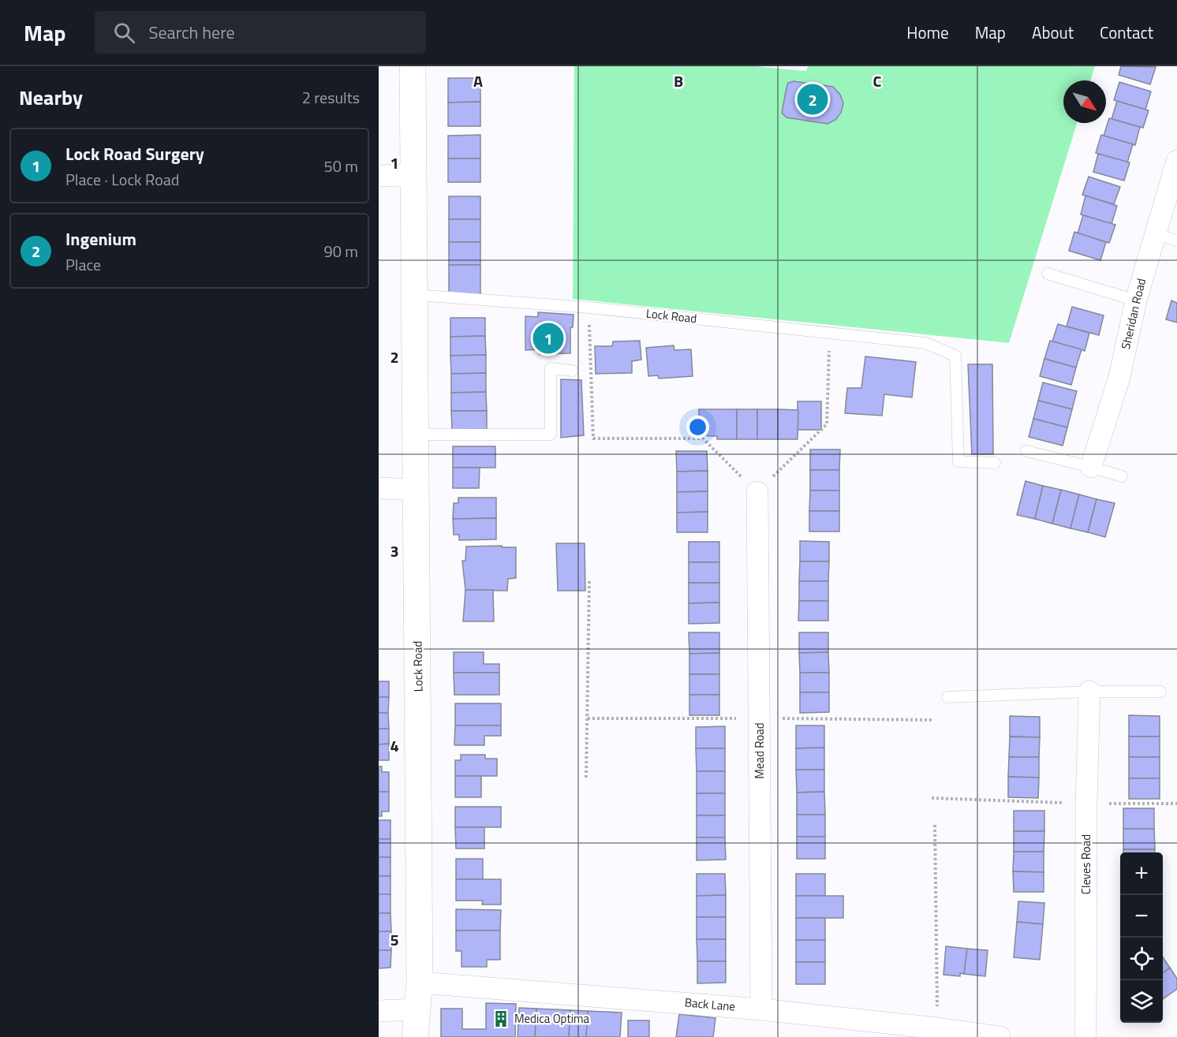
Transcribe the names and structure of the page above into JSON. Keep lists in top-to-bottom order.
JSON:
{
  "streets": {
    "street": [
      "Sheridan Road",
      "Lock Road",
      "Mead Road",
      "Cleves Road",
      "Back Lane"
    ]
  },
  "crossings": [
    ["Lock Road", "Back Lane"],
    ["Mead Road", "Back Lane"]
  ],
  "places": {
    "building": ["Medica Optima"]
  },
  "north": "bottom right",
  "page": {
    "header": "Map",
    "search": "Search here",
    "nav": [
      "Home",
      "Map",
      "About",
      "Contact"
    ],
    "heading": ["Nearby", "2 results"],
    "pins": ["2", "1"],
    "list": [
      {
        "mark": "1",
        "name": "Lock Road Surgery",
        "note": "Place · Lock Road",
        "value": "50 m"
      },
      {
        "mark": "2",
        "name": "Ingenium",
        "note": "Place",
        "value": "90 m"
      }
    ],
    "map_buttons": ["+", "−"]
  },
  "grid": {
    "columns": ["A", "B", "C"],
    "rows": [
      "1",
      "2",
      "3",
      "4",
      "5"
    ]
  }
}
